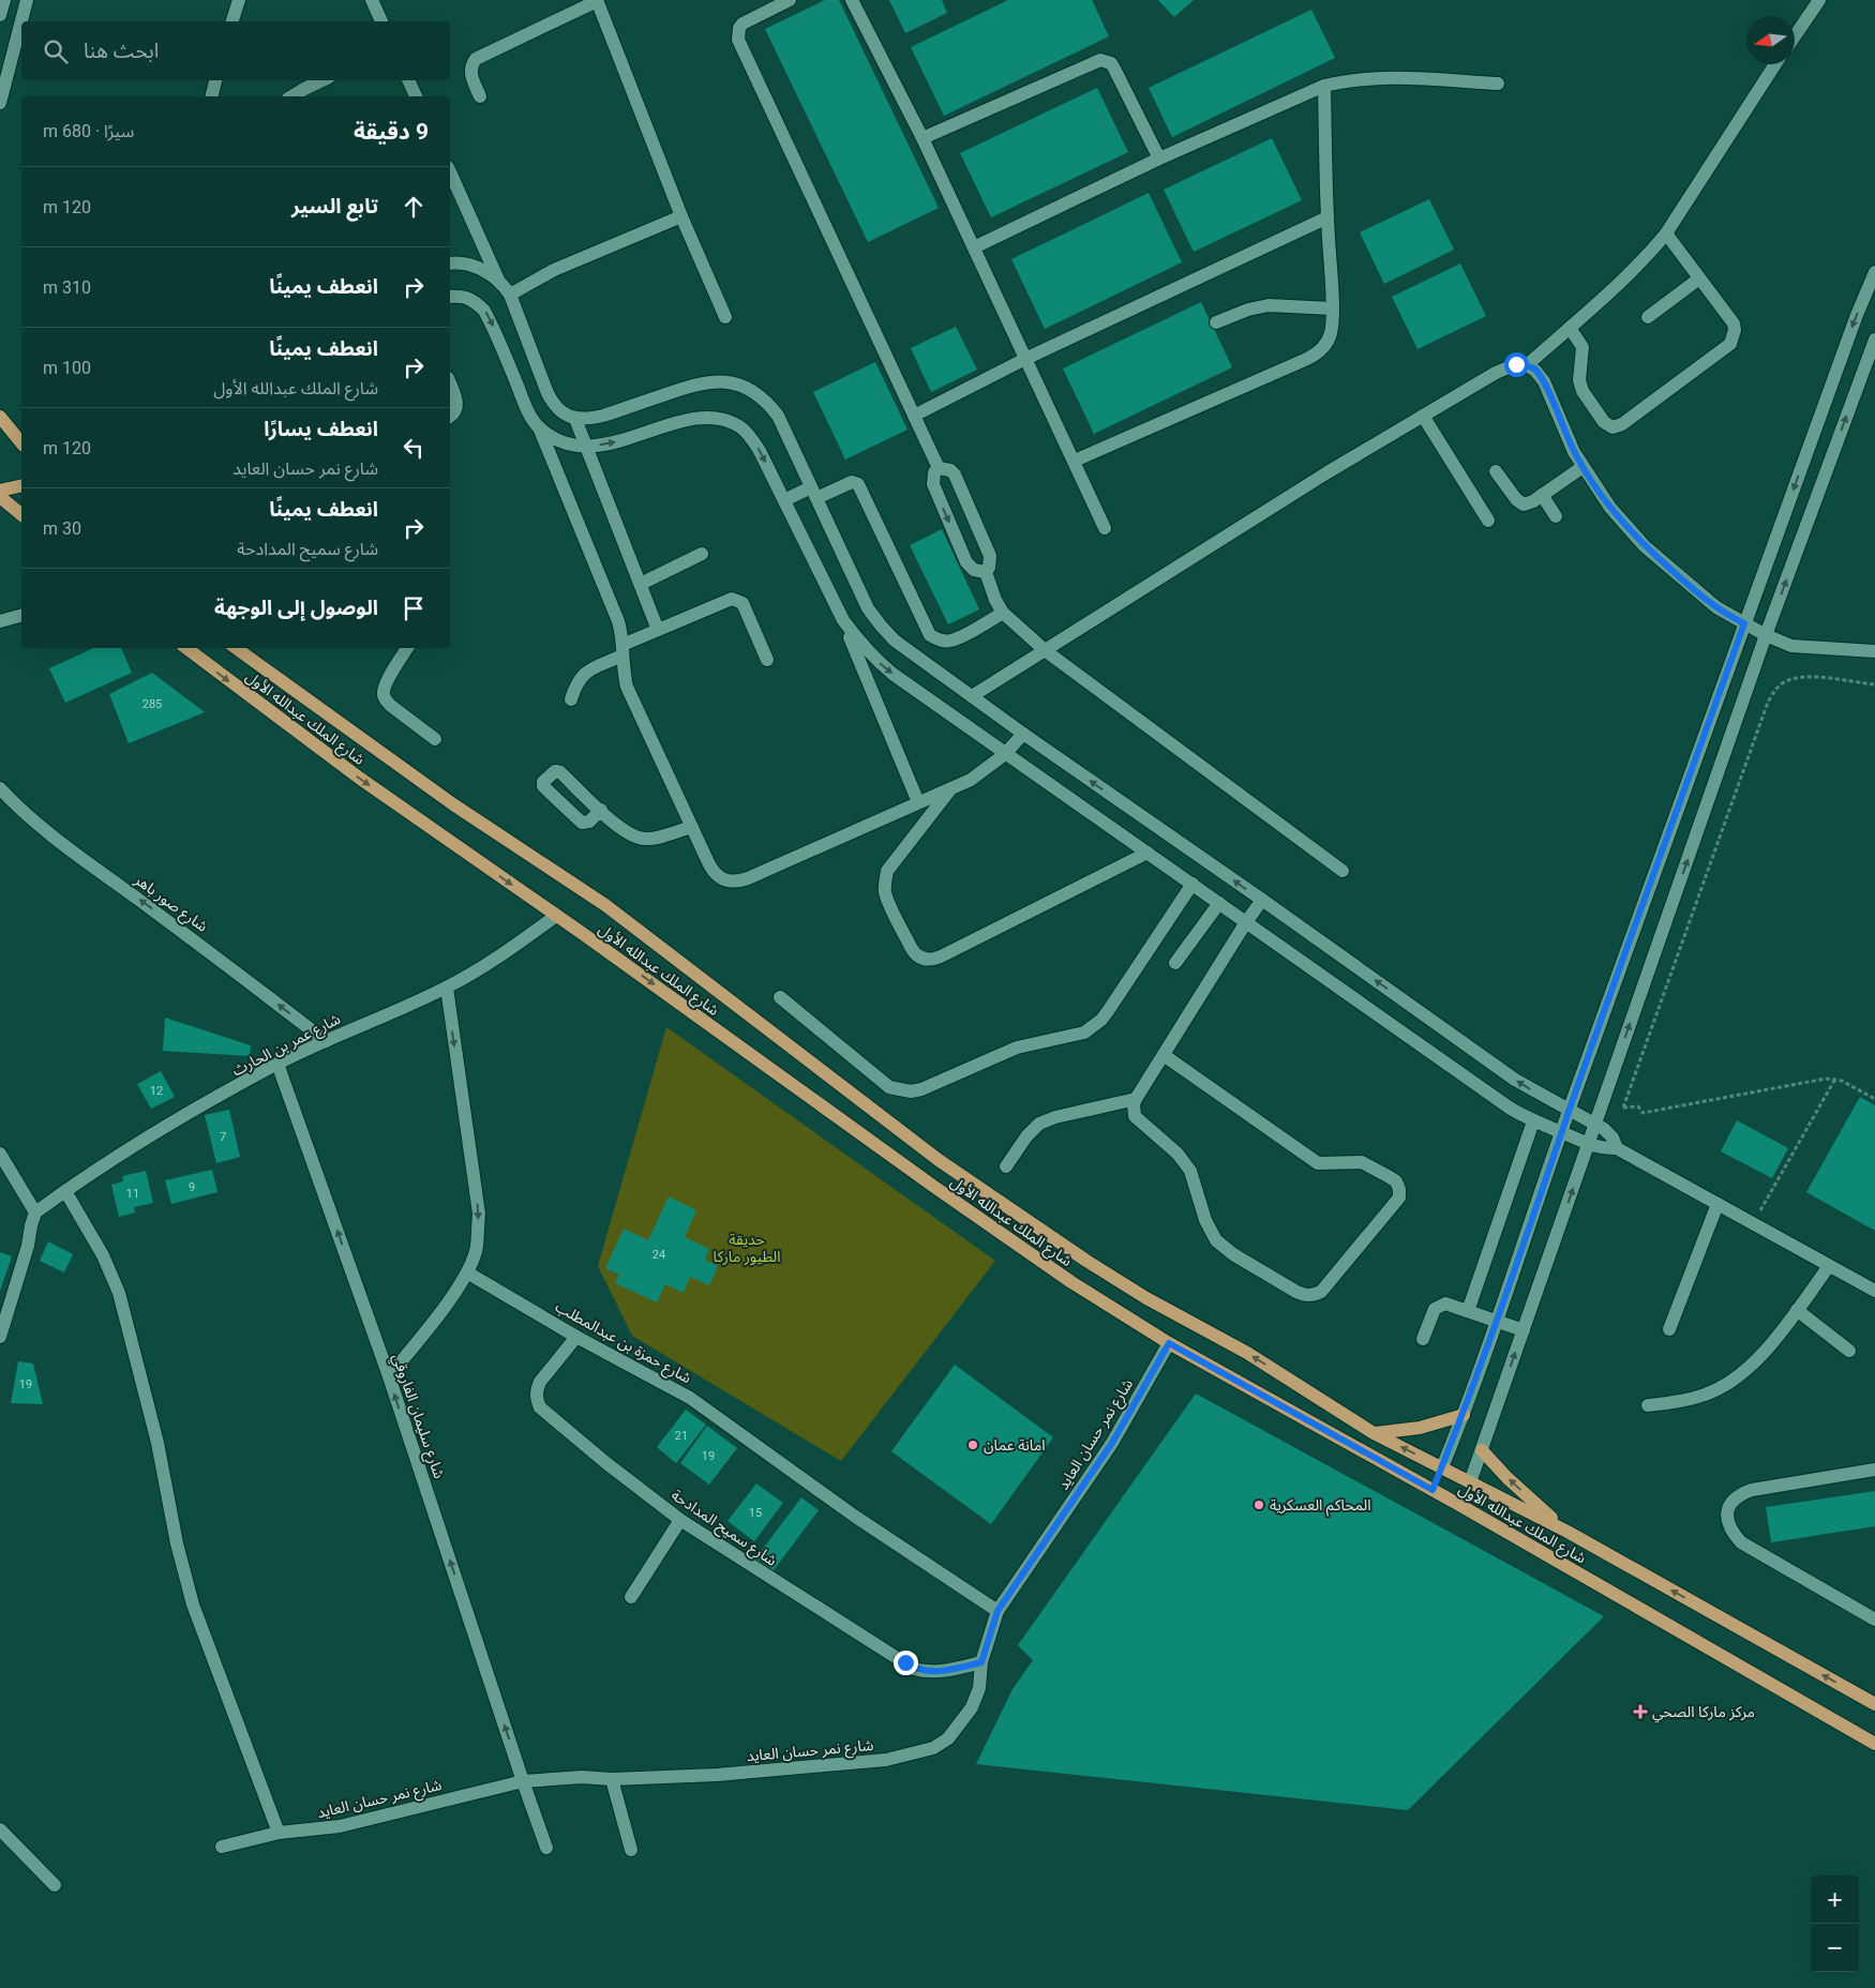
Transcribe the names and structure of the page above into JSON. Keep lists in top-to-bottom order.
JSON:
{
  "streets": {
    "main road": ["شارع الملك عبدالله الأول"],
    "street": [
      "شارع صور باهر",
      "شارع عمر بن الحارث",
      "شارع حمزة بن عبدالمطلب",
      "شارع سليمان الفاروقي",
      "شارع نمر حسان العايد",
      "شارع سميح المدادحة"
    ]
  },
  "crossings": [
    ["شارع الملك عبدالله الأول", "شارع عمر بن الحارث"],
    ["شارع الملك عبدالله الأول", "شارع نمر حسان العايد"],
    ["شارع صور باهر", "شارع عمر بن الحارث"],
    ["شارع عمر بن الحارث", "شارع سليمان الفاروقي"],
    ["شارع حمزة بن عبدالمطلب", "شارع نمر حسان العايد"],
    ["شارع حمزة بن عبدالمطلب", "شارع سميح المدادحة"],
    ["شارع سليمان الفاروقي", "شارع نمر حسان العايد"],
    ["شارع نمر حسان العايد", "شارع سميح المدادحة"]
  ],
  "one_way": ["شارع صور باهر", "شارع سليمان الفاروقي"],
  "parks": ["حديقة الطيور ماركا"],
  "places": {
    "other": ["امانة عمان", "المحاكم العسكرية"],
    "health": ["مركز ماركا الصحي"]
  },
  "house_numbers": [
    "285",
    "12",
    "7",
    "9",
    "11",
    "24",
    "19",
    "21",
    "19",
    "15"
  ],
  "north": "left",
  "page": {
    "search": "ابحث هنا",
    "heading": ["9 دقيقة", "سيرًا · 680 m"],
    "list": [
      ["تابع السير", "120 m"],
      ["انعطف يمينًا", "310 m"],
      ["انعطف يمينًا", "شارع الملك عبدالله الأول", "100 m"],
      ["انعطف يسارًا", "شارع نمر حسان العايد", "120 m"],
      ["انعطف يمينًا", "شارع سميح المدادحة", "30 m"],
      "الوصول إلى الوجهة"
    ],
    "map_buttons": ["+", "−"]
  }
}
